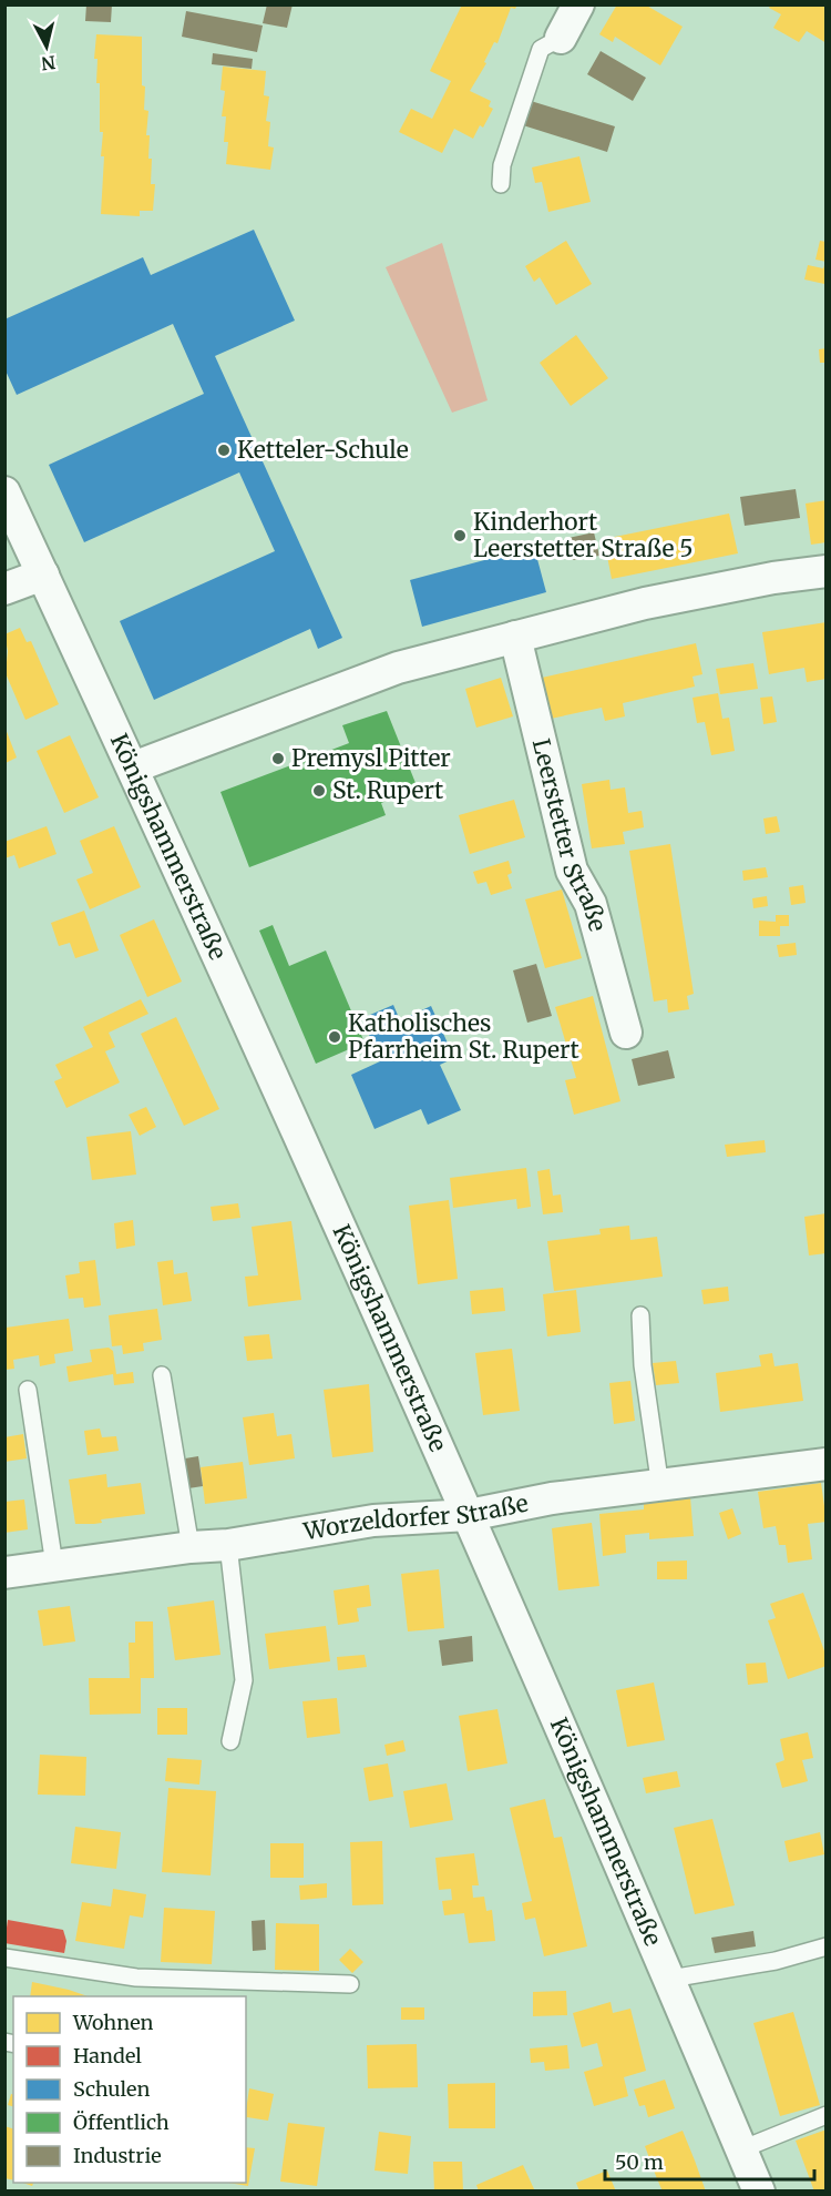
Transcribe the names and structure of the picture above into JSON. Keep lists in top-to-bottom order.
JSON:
{
  "streets": {
    "street": ["Leerstetter Straße", "Königshammerstraße", "Worzeldorfer Straße"]
  },
  "crossings": [
    ["Königshammerstraße", "Worzeldorfer Straße"]
  ],
  "places": [
    "Ketteler-Schule",
    "Kinderhort Leerstetter Straße 5",
    "Premysl Pitter",
    "St. Rupert",
    "Katholisches Pfarrheim St. Rupert"
  ],
  "legend": [
    "Wohnen",
    "Handel",
    "Schulen",
    "Öffentlich",
    "Industrie"
  ],
  "scale_bar": "50 m",
  "north": "bottom"
}
